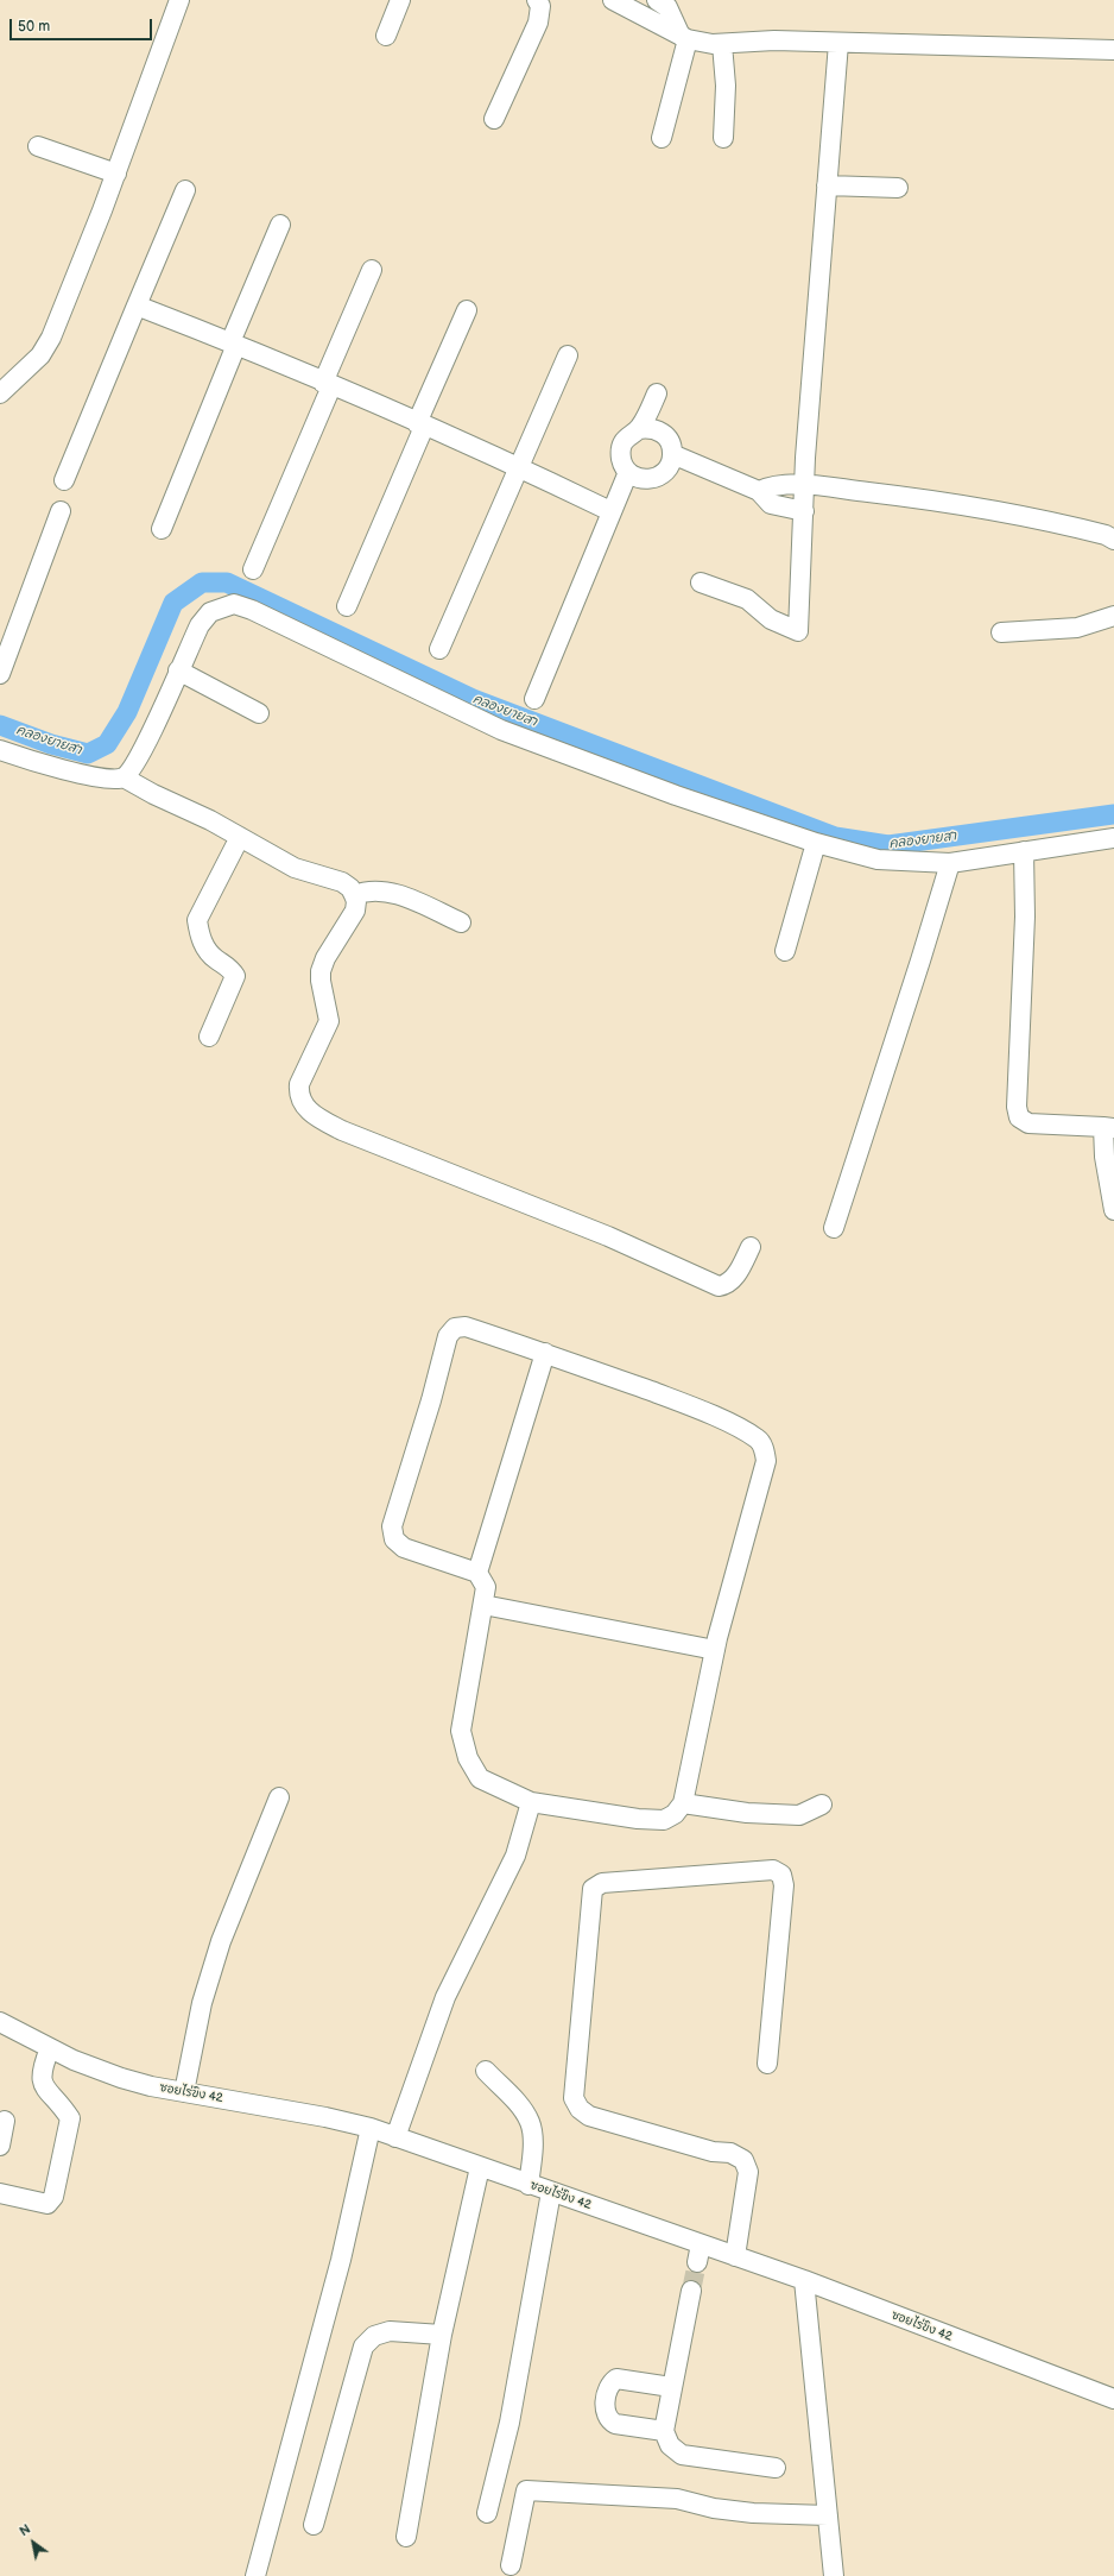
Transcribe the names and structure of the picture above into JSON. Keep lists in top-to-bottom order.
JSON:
{
  "streets": {
    "street": ["ซอยไร่ขิง 42"]
  },
  "water": ["คลองยายสา"],
  "scale_bar": "50 m",
  "north": "top left"
}
